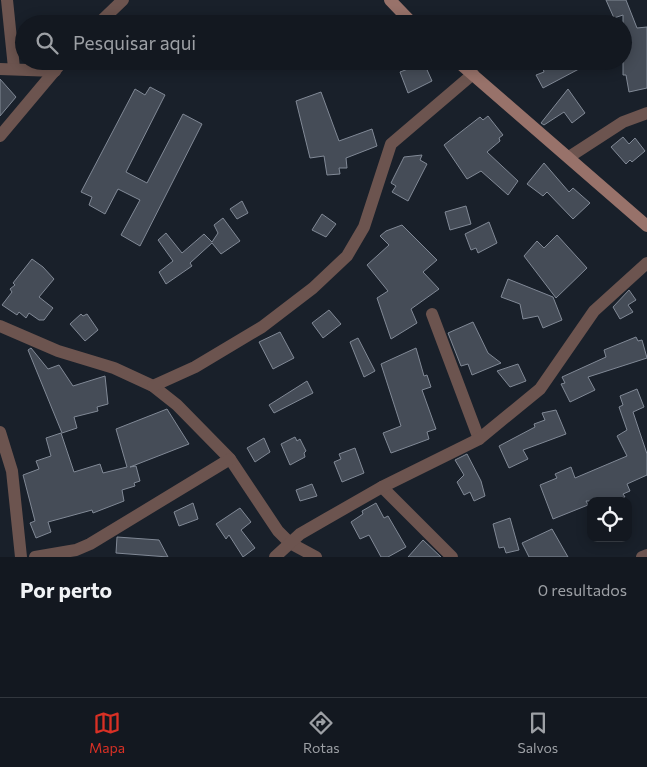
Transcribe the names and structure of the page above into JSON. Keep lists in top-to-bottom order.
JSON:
{
  "page": {
    "search": "Pesquisar aqui",
    "heading": ["Por perto", "0 resultados"],
    "nav": ["Mapa", "Rotas", "Salvos"]
  }
}
